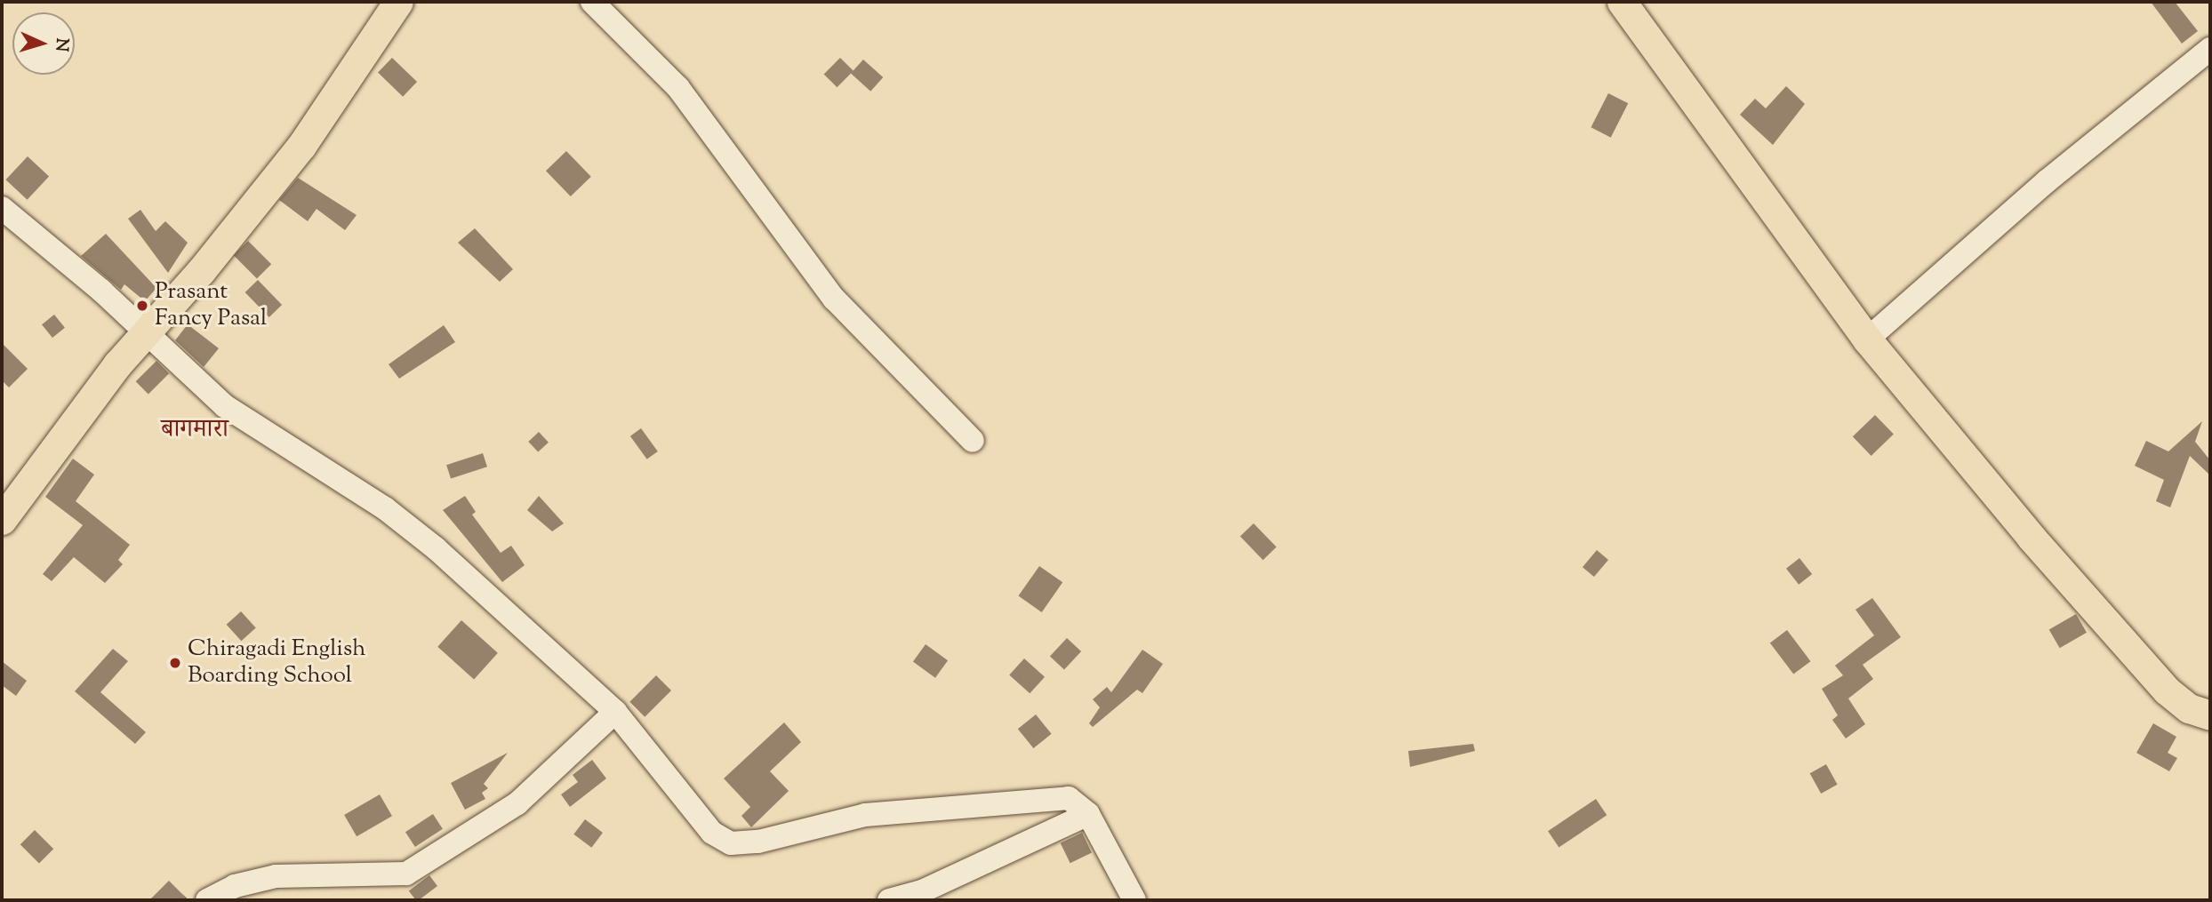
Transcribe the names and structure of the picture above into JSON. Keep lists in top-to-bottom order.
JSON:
{
  "districts": ["बागमारा"],
  "places": ["Prasant Fancy Pasal", "Chiragadi English Boarding School"],
  "north": "right"
}
